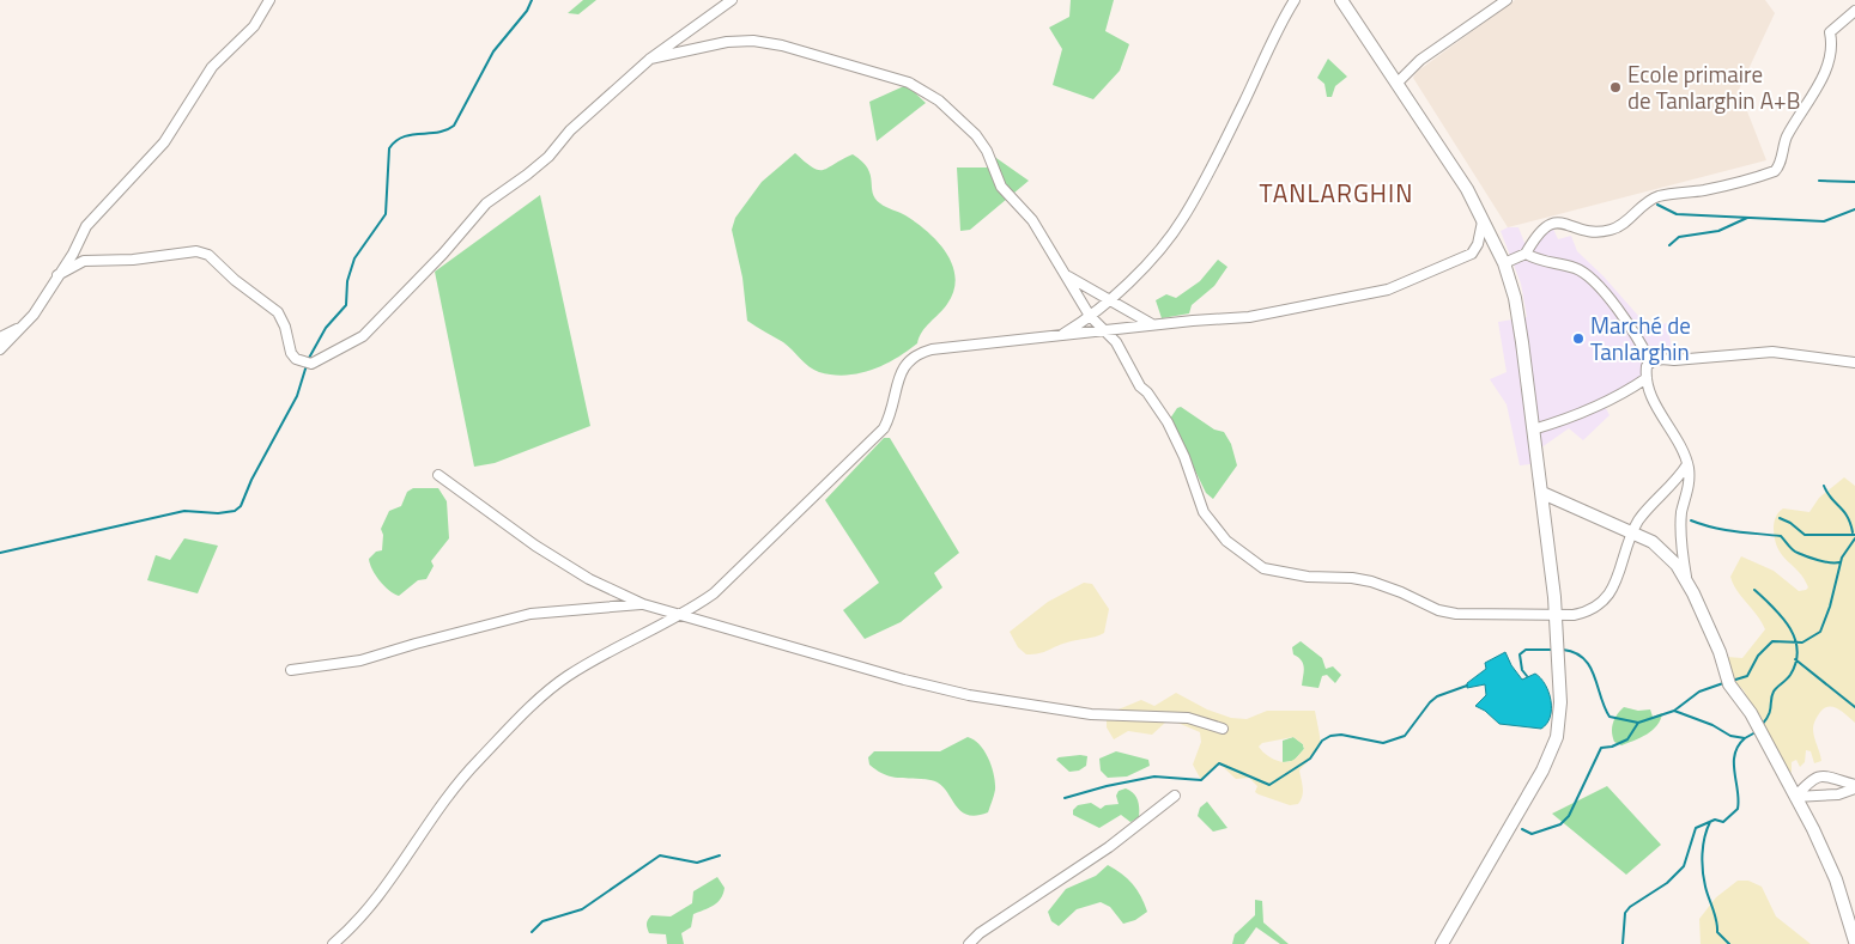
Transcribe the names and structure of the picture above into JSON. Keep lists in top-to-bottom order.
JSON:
{
  "districts": ["TANLARGHIN"],
  "places": ["Ecole primaire de Tanlarghin A+B", "Marché de Tanlarghin"]
}
